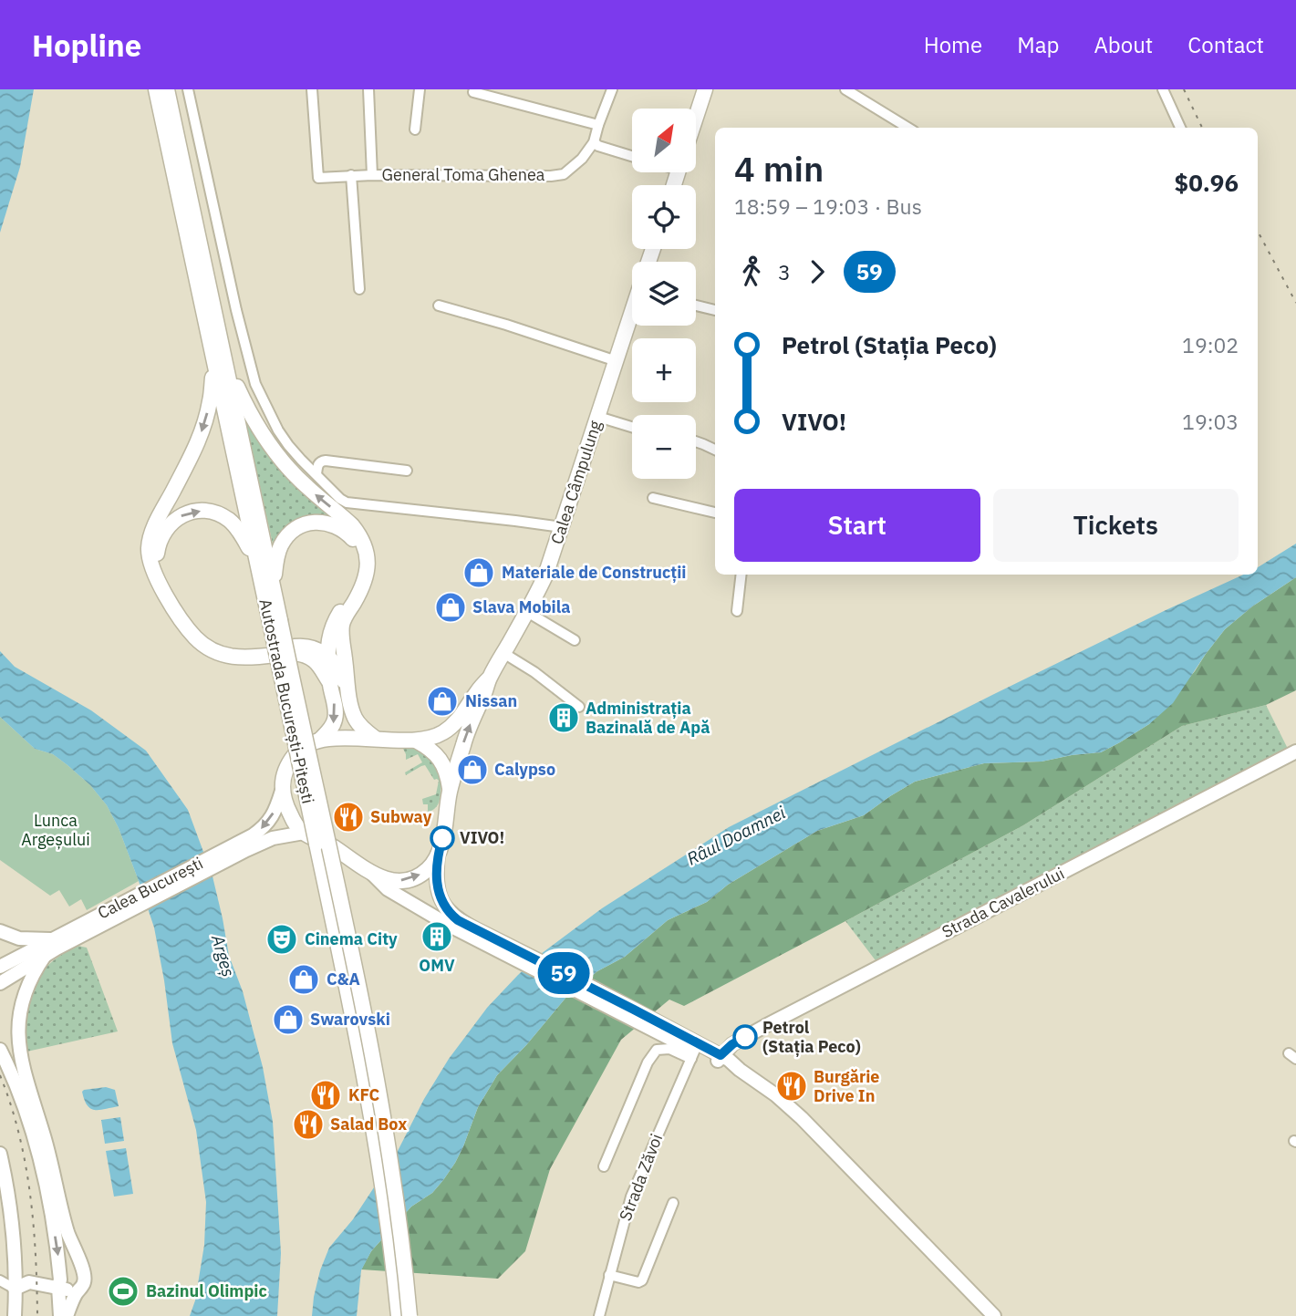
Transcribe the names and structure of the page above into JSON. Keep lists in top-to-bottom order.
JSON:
{
  "streets": {
    "highway": ["Calea Câmpulung", "Autostrada București-Pitești"],
    "main road": ["Calea București", "Strada Cavalerului"],
    "street": ["General Toma Ghenea", "Strada Zăvoi"]
  },
  "crossings": [
    ["Calea Câmpulung", "Calea București"]
  ],
  "water": ["Râul Doamnei", "Argeș"],
  "parks": ["Lunca Argeșului"],
  "places": {
    "shop": [
      "Materiale de Construcții",
      "Slava Mobila",
      "Nissan",
      "Calypso",
      "C&A",
      "Swarovski"
    ],
    "building": ["Administrația Bazinală de Apă", "OMV"],
    "restaurant": [
      "Subway",
      "Burgărie Drive In",
      "KFC",
      "Salad Box"
    ],
    "other": ["VIVO!", "Petrol (Stația Peco)"],
    "theatre": ["Cinema City"],
    "sports": ["Bazinul Olimpic"]
  },
  "lines": ["bus line 59"],
  "north": "top right",
  "page": {
    "header": "Hopline",
    "nav": [
      "Home",
      "Map",
      "About",
      "Contact"
    ],
    "on_map": "59",
    "map_buttons": ["+", "−"],
    "heading": ["4 min", "18:59 – 19:03 · Bus", "$0.96"],
    "legs": ["3", "59"],
    "list": [
      {
        "name": "Petrol (Stația Peco)",
        "value": "19:02"
      },
      {
        "name": "VIVO!",
        "value": "19:03"
      }
    ],
    "buttons": ["Start", "Tickets"]
  }
}
